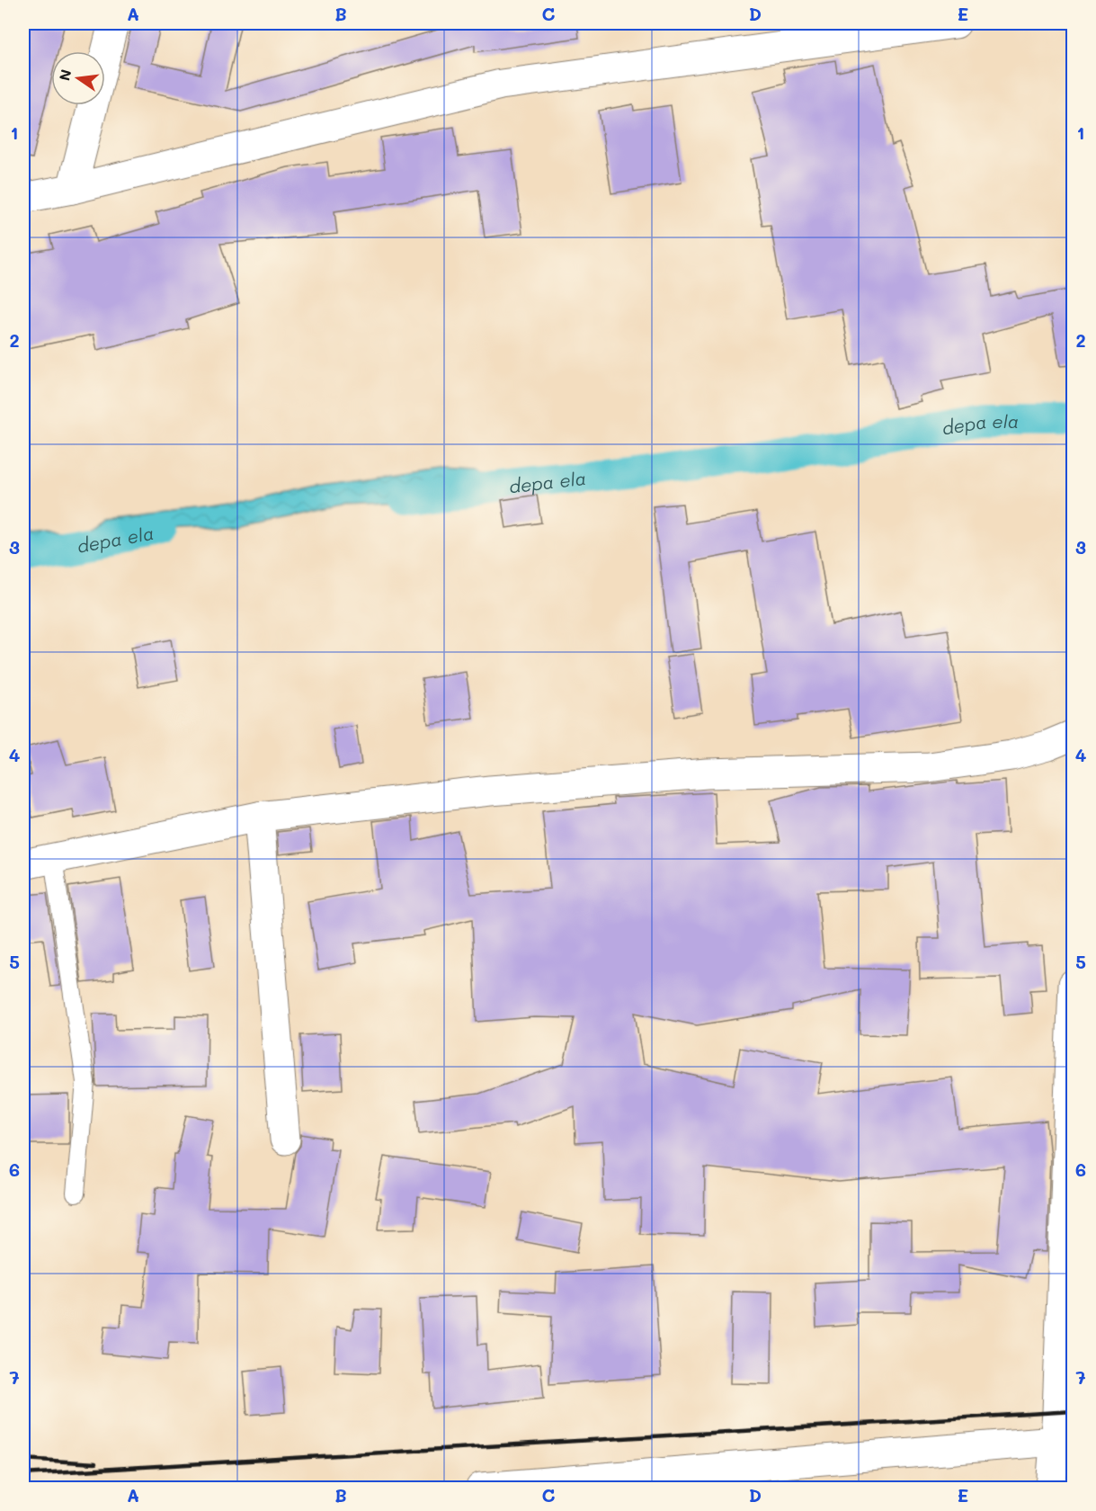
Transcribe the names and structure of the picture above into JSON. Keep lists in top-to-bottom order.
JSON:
{
  "water": ["depa ela"],
  "north": "left",
  "grid": {
    "columns": [
      "A",
      "B",
      "C",
      "D",
      "E"
    ],
    "rows": [
      "1",
      "2",
      "3",
      "4",
      "5",
      "6",
      "7"
    ]
  }
}
